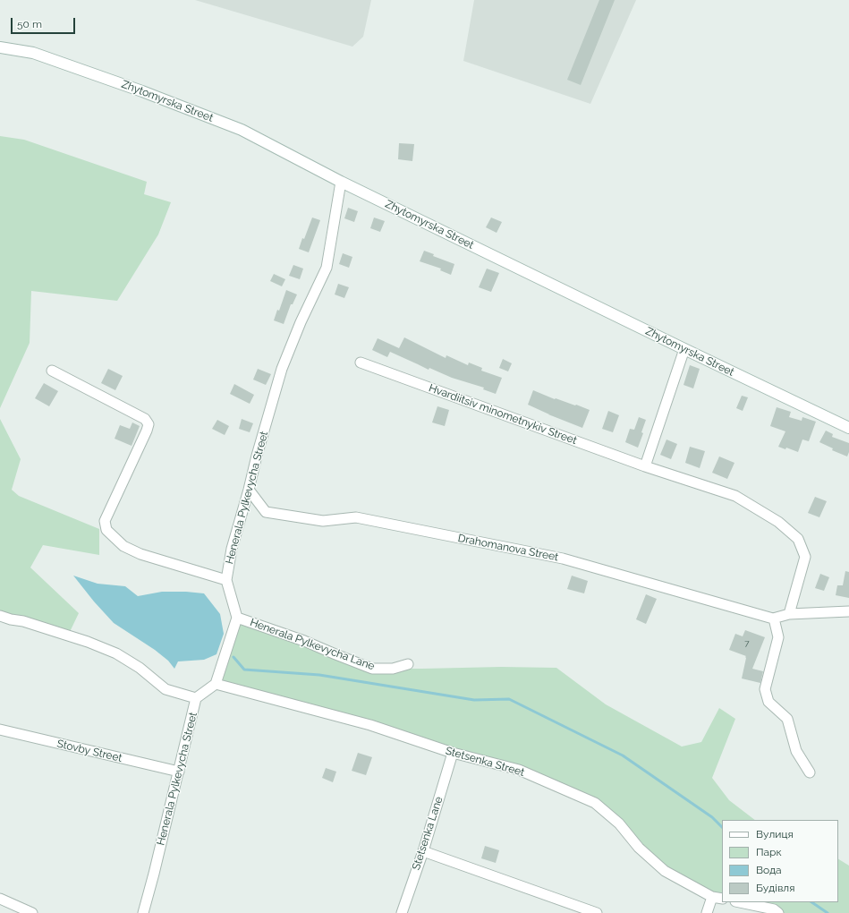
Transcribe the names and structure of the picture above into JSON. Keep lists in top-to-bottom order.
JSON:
{
  "streets": {
    "main road": ["Zhytomyrska Street"],
    "street": [
      "Hvardiitsiv minometnykiv Street",
      "Henerala Pylkevycha Street",
      "Drahomanova Street",
      "Henerala Pylkevycha Lane",
      "Stovby Street",
      "Stetsenka Street",
      "Stetsenka Lane"
    ]
  },
  "crossings": [
    ["Zhytomyrska Street", "Henerala Pylkevycha Street"],
    ["Henerala Pylkevycha Street", "Drahomanova Street"],
    ["Henerala Pylkevycha Street", "Henerala Pylkevycha Lane"],
    ["Henerala Pylkevycha Street", "Stovby Street"],
    ["Henerala Pylkevycha Street", "Stetsenka Street"],
    ["Stetsenka Street", "Stetsenka Lane"]
  ],
  "house_numbers": ["7"],
  "legend": [
    "Вулиця",
    "Парк",
    "Вода",
    "Будівля"
  ],
  "scale_bar": "50 m"
}
